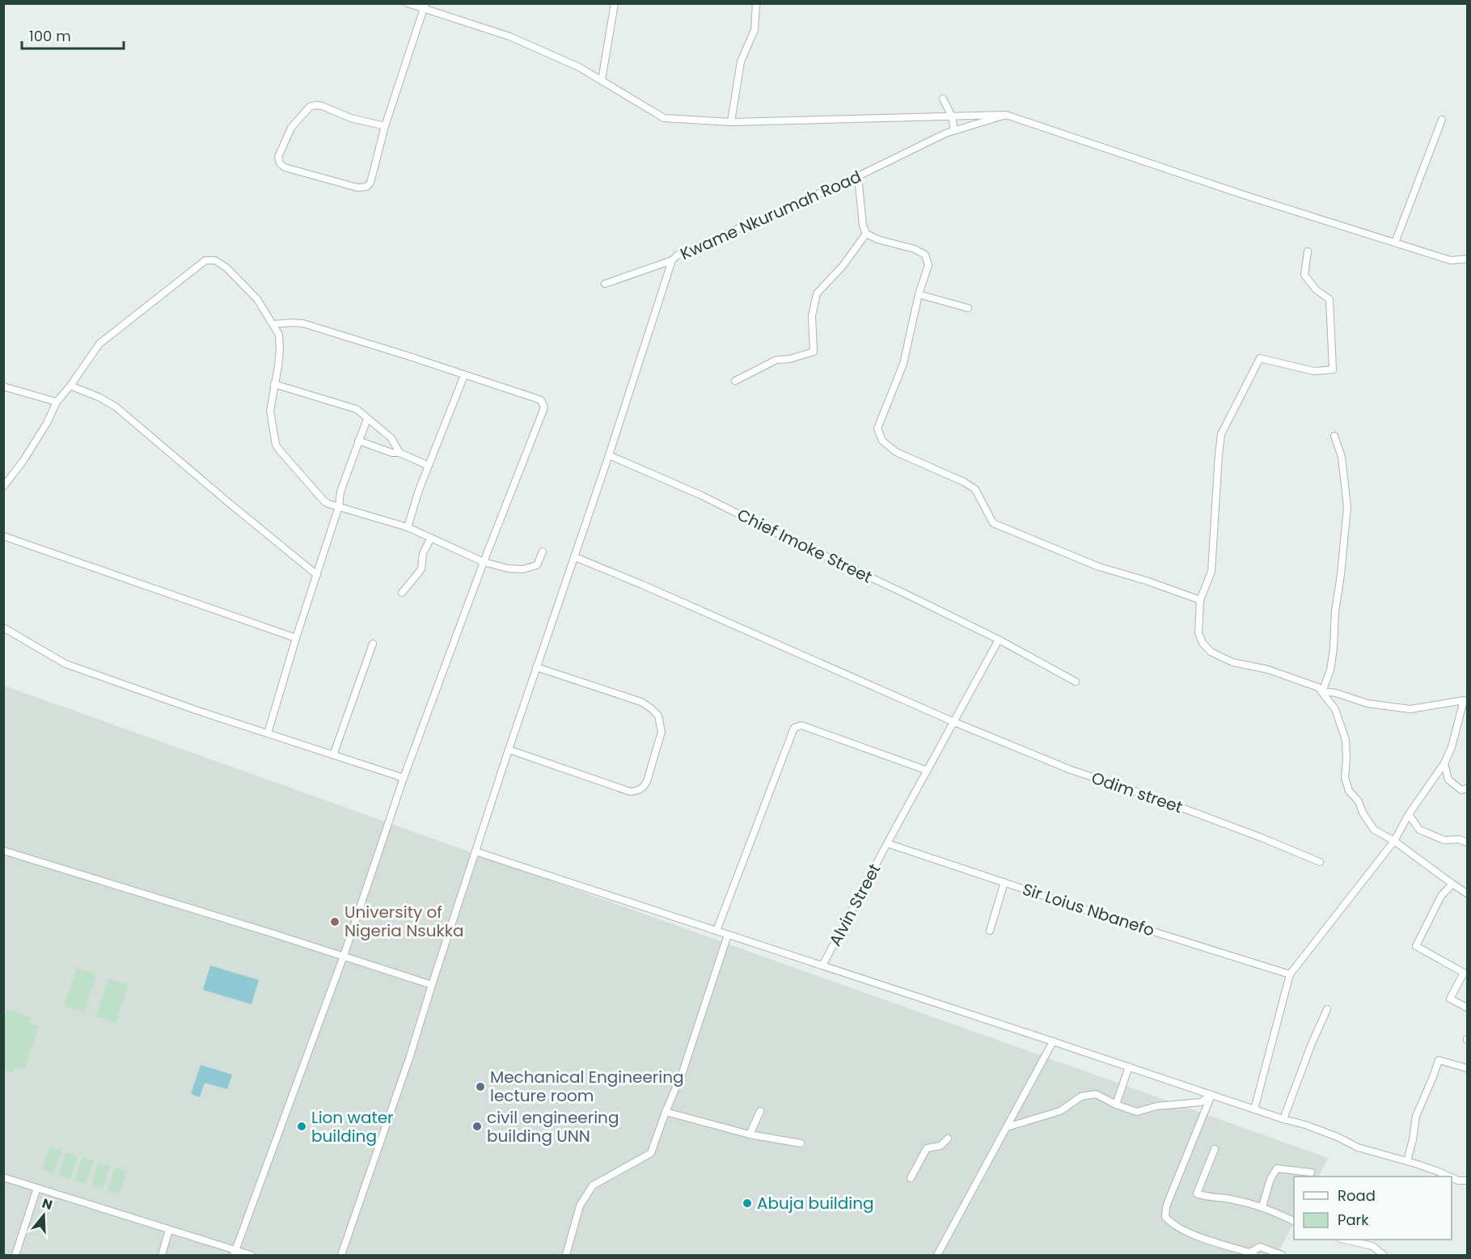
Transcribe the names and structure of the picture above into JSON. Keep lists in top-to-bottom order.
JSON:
{
  "streets": {
    "street": [
      "Kwame Nkurumah Road",
      "Chief Imoke Street",
      "Odim street",
      "Alvin Street",
      "Sir Loius Nbanefo"
    ]
  },
  "crossings": [
    ["Kwame Nkurumah Road", "Chief Imoke Street"],
    ["Kwame Nkurumah Road", "Odim street"],
    ["Chief Imoke Street", "Alvin Street"],
    ["Odim street", "Alvin Street"],
    ["Alvin Street", "Sir Loius Nbanefo"]
  ],
  "places": [
    "University of Nigeria Nsukka",
    "Mechanical Engineering lecture room",
    "Lion water building",
    "civil engineering building UNN",
    "Abuja building"
  ],
  "legend": ["Road", "Park"],
  "scale_bar": "100 m",
  "north": "top"
}
